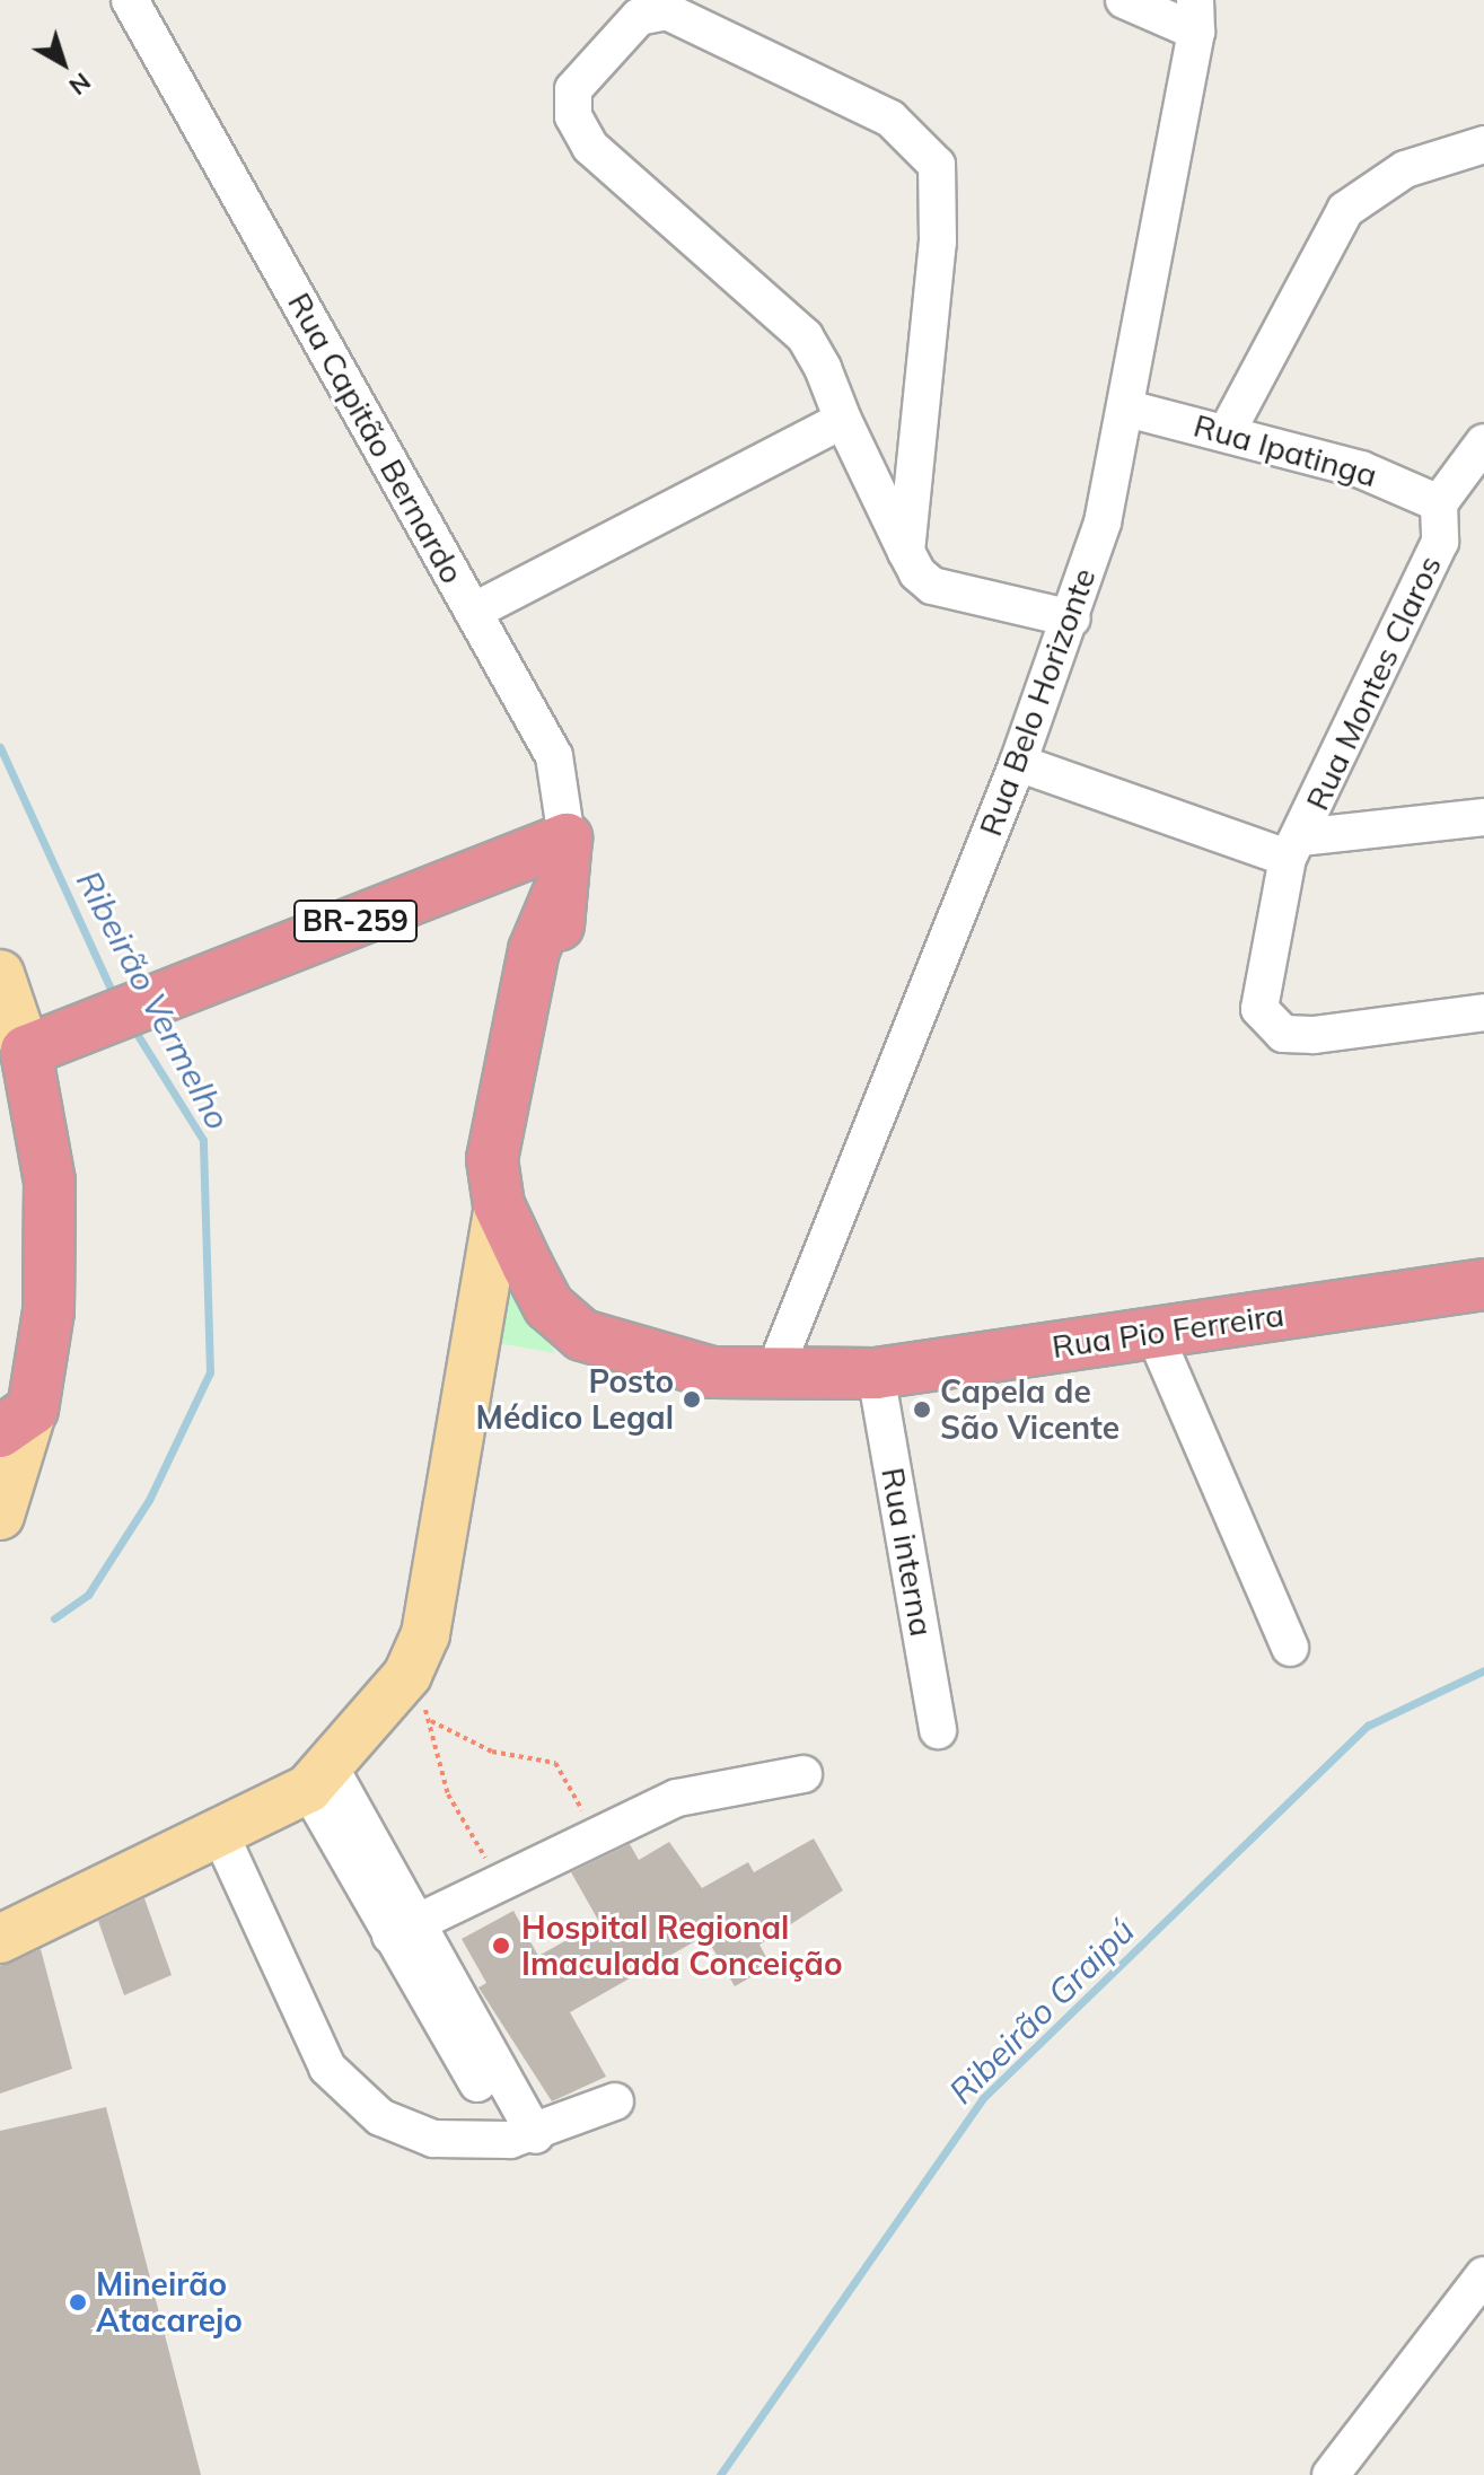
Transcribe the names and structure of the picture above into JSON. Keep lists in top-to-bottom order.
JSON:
{
  "streets": {
    "highway": ["Rua Capitão Bernardo", "BR-259", "Rua Pio Ferreira"],
    "street": [
      "Rua Ipatinga",
      "Rua Montes Claros",
      "Rua Belo Horizonte",
      "Rua interna"
    ]
  },
  "crossings": [
    ["Rua Capitão Bernardo", "BR-259"],
    ["Rua Capitão Bernardo", "Rua Pio Ferreira"],
    ["Rua Ipatinga", "Rua Montes Claros"],
    ["Rua Ipatinga", "Rua Belo Horizonte"],
    ["Rua Belo Horizonte", "Rua Pio Ferreira"],
    ["Rua Pio Ferreira", "Rua interna"]
  ],
  "water": ["Ribeirão Vermelho", "Ribeirão Graipú"],
  "places": [
    "Posto Médico Legal",
    "Capela de São Vicente",
    "Hospital Regional Imaculada Conceição",
    "Mineirão Atacarejo"
  ],
  "north": "bottom right"
}
